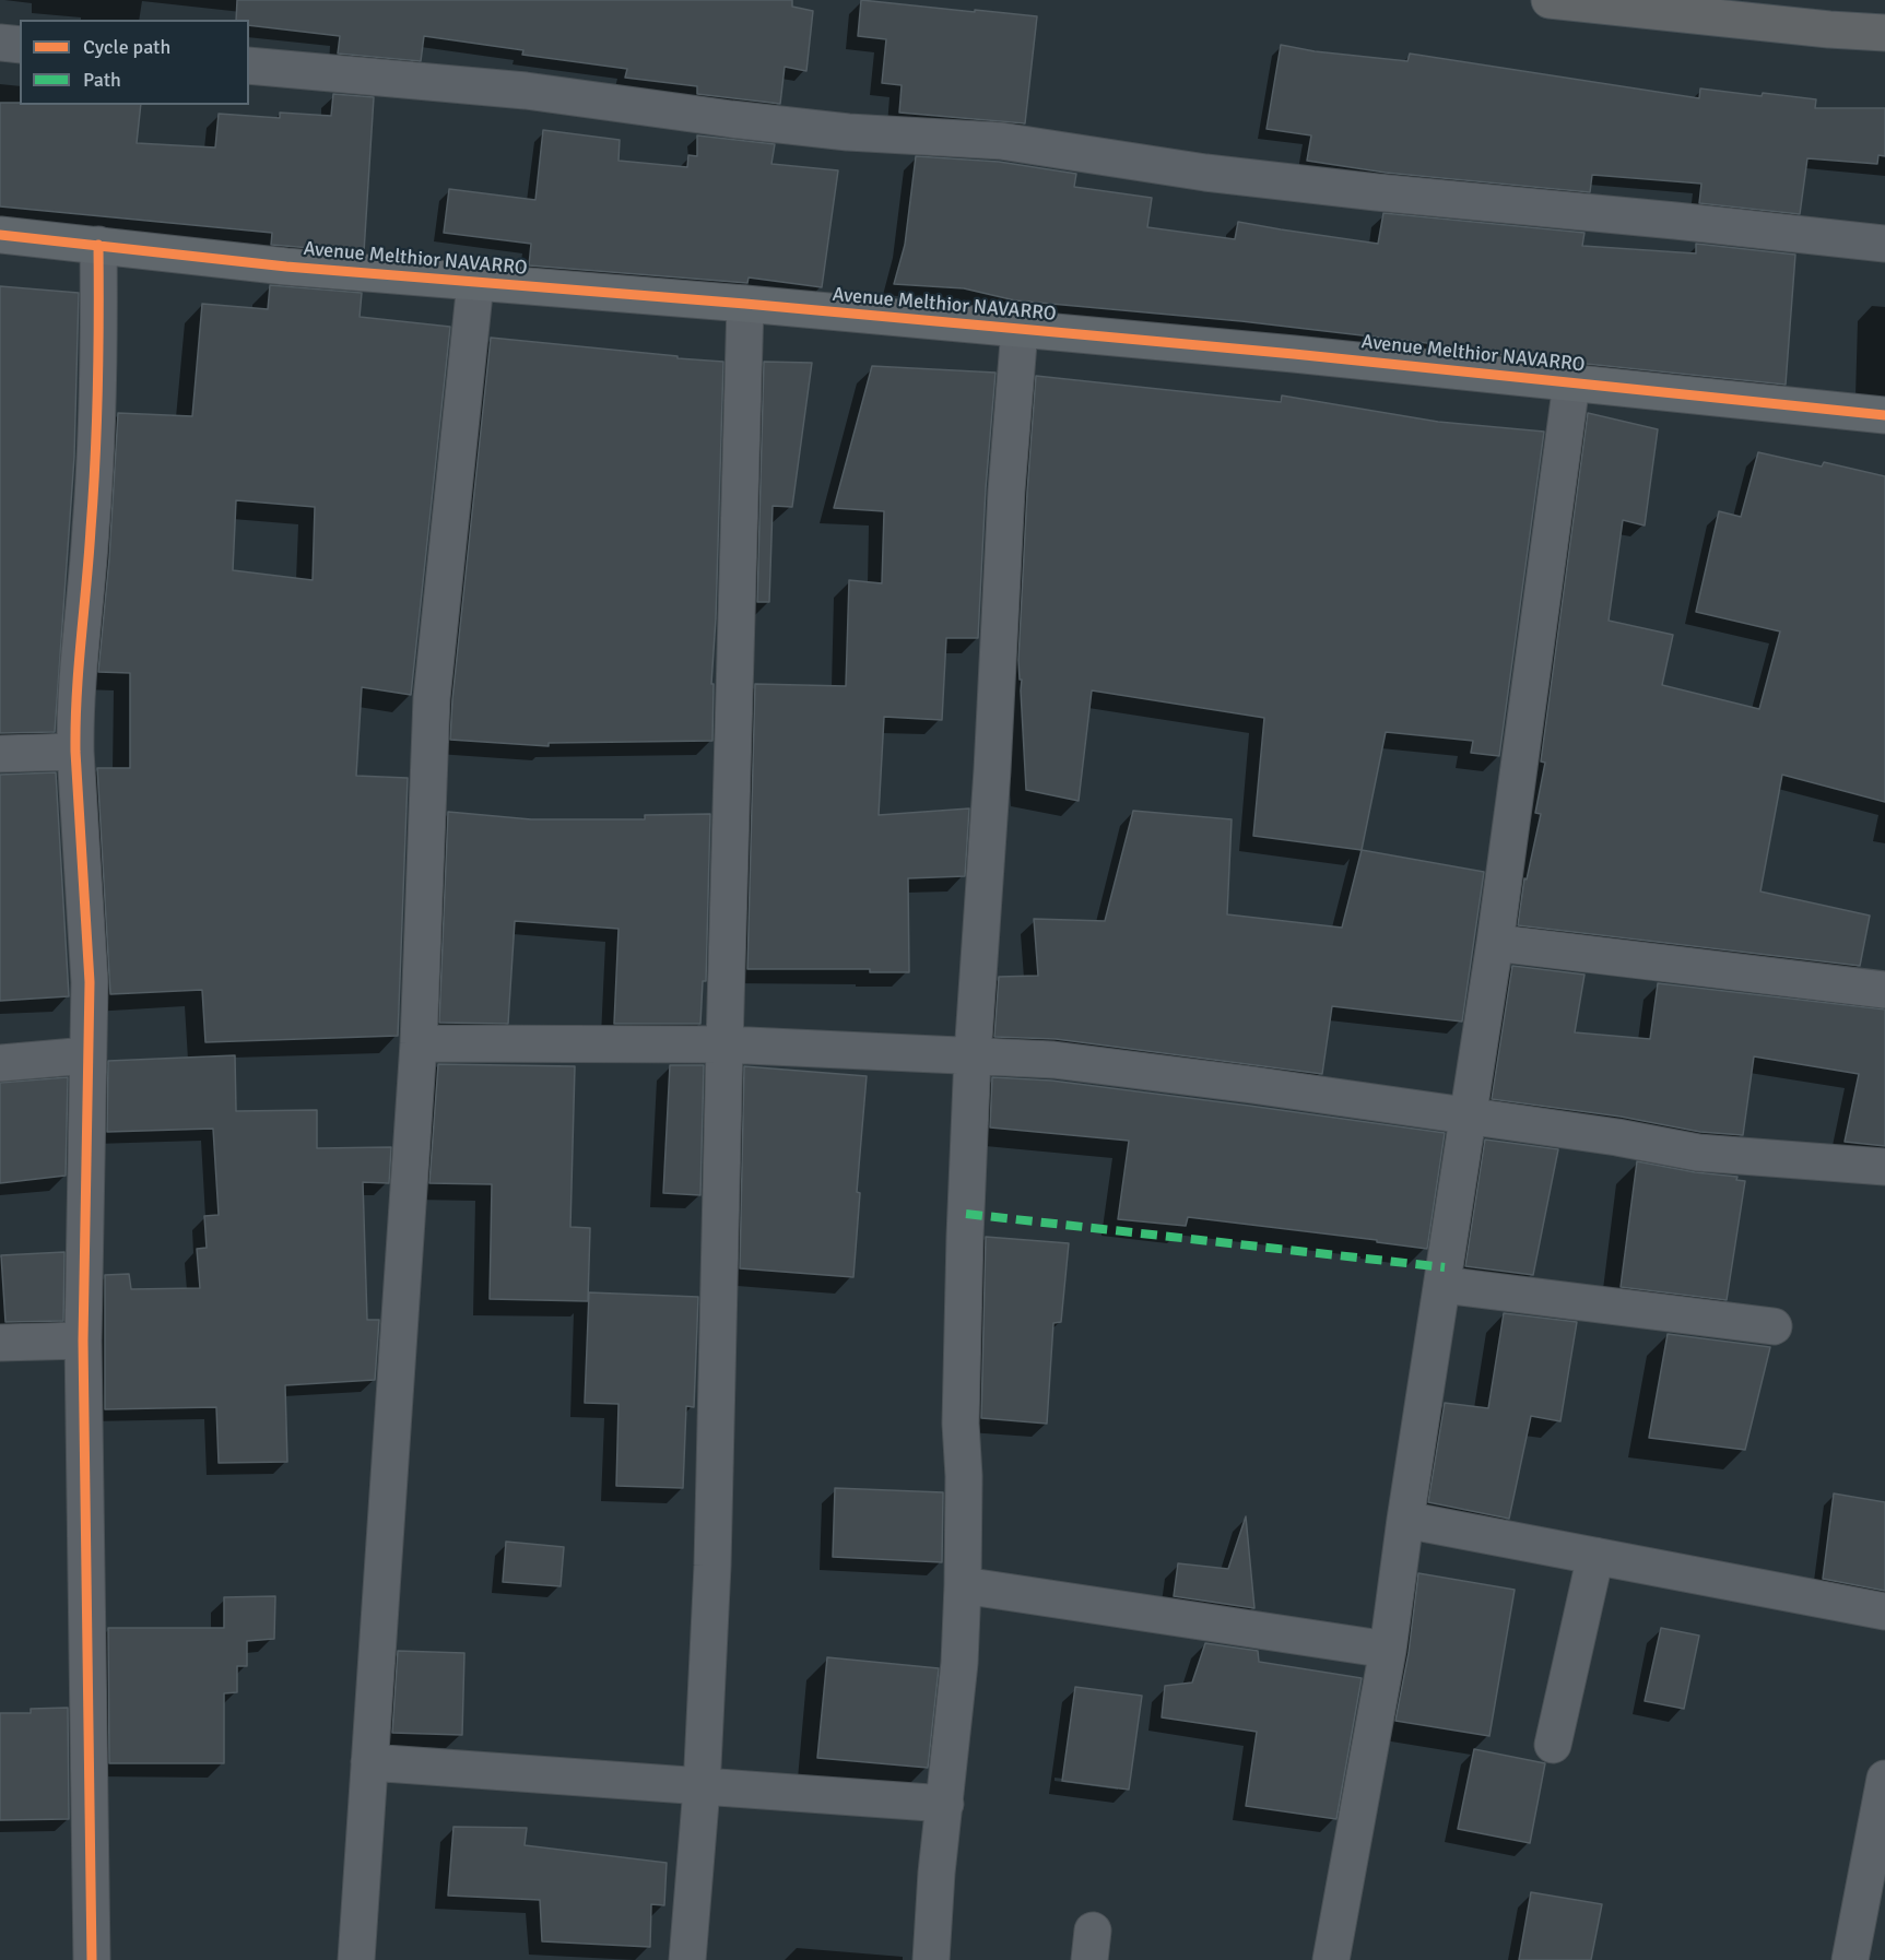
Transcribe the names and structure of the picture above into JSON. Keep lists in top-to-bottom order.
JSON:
{
  "streets": {
    "street": ["Avenue Melthior NAVARRO"]
  },
  "legend": ["Cycle path", "Path"]
}
